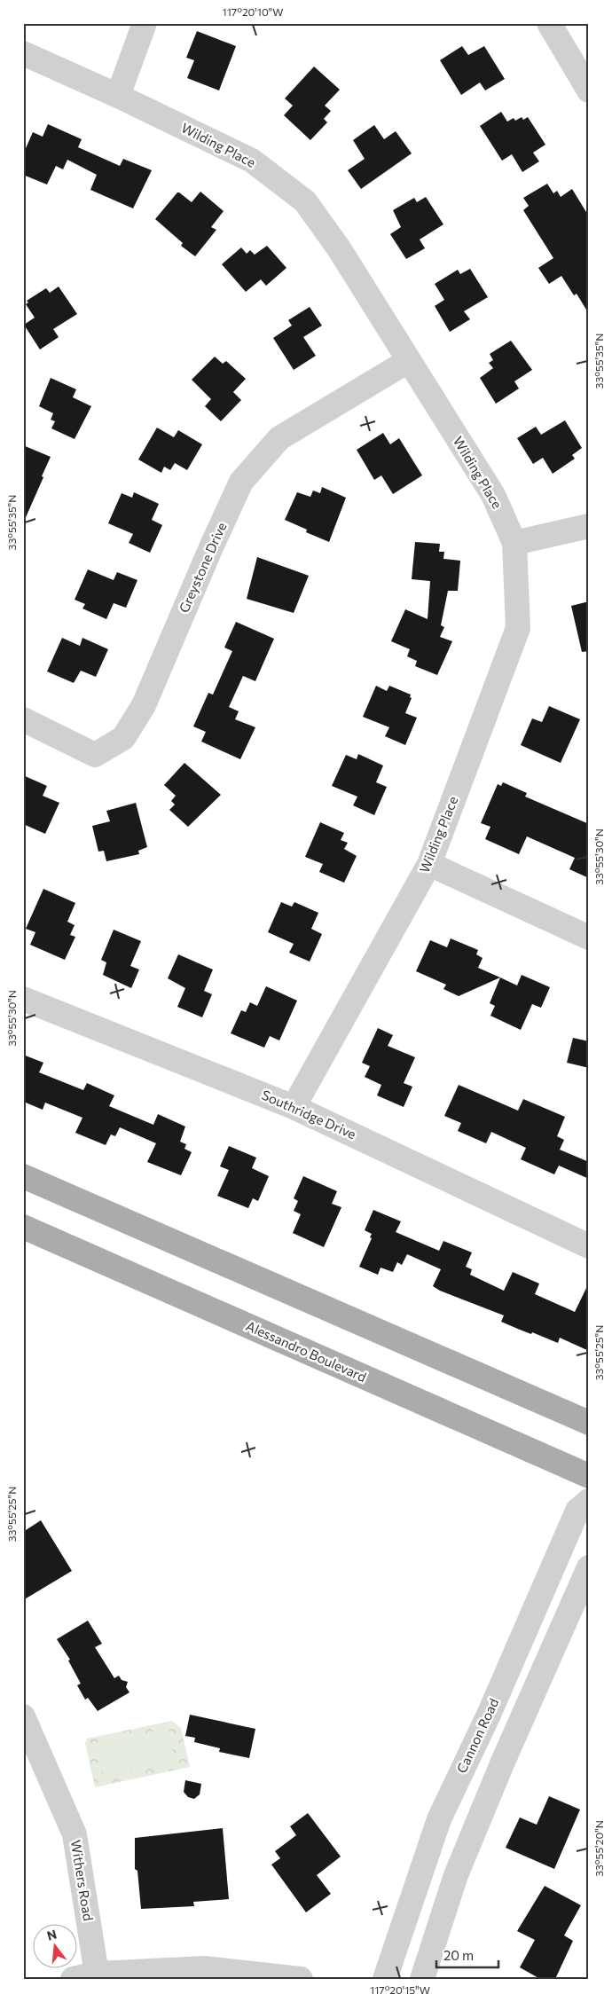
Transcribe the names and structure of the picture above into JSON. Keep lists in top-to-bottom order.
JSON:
{
  "streets": {
    "main road": ["Alessandro Boulevard"],
    "street": [
      "Wilding Place",
      "Greystone Drive",
      "Southridge Drive",
      "Cannon Road",
      "Withers Road"
    ]
  },
  "crossings": [
    ["Wilding Place", "Greystone Drive"],
    ["Wilding Place", "Southridge Drive"]
  ],
  "scale_bar": "20 m",
  "north": "top",
  "coordinates": [
    "117°20'10\"W",
    "33°55'35\"N",
    "33°55'30\"N",
    "33°55'25\"N",
    "33°55'20\"N",
    "117°20'15\"W"
  ]
}
